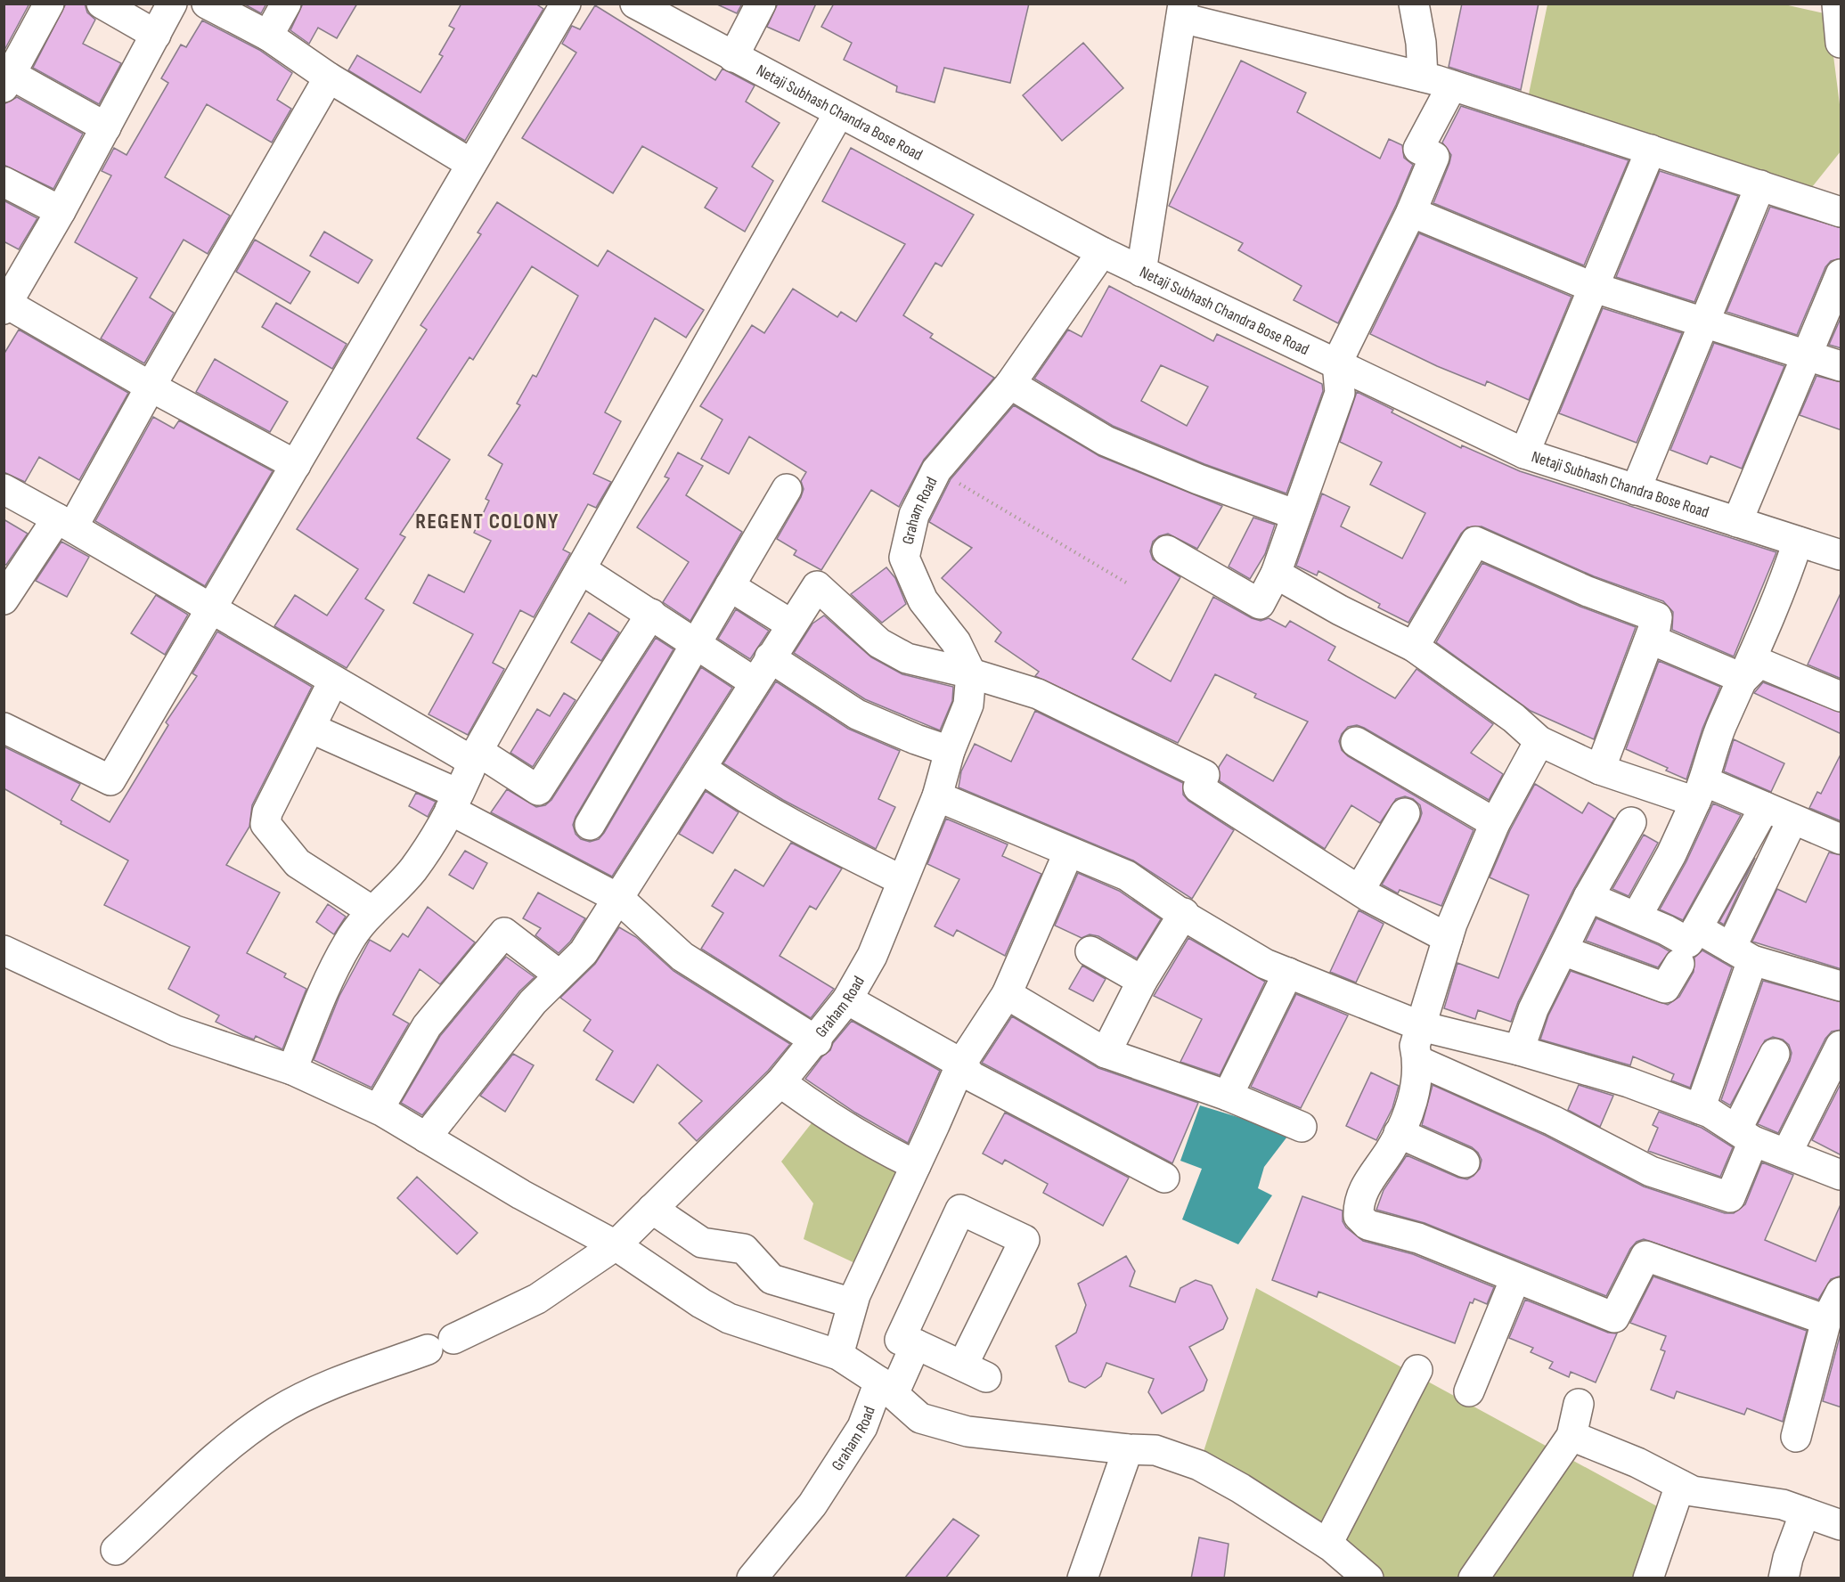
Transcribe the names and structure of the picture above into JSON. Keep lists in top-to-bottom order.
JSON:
{
  "streets": {
    "street": ["Netaji Subhash Chandra Bose Road", "Graham Road"]
  },
  "crossings": [
    ["Netaji Subhash Chandra Bose Road", "Graham Road"]
  ],
  "districts": ["REGENT COLONY"]
}
